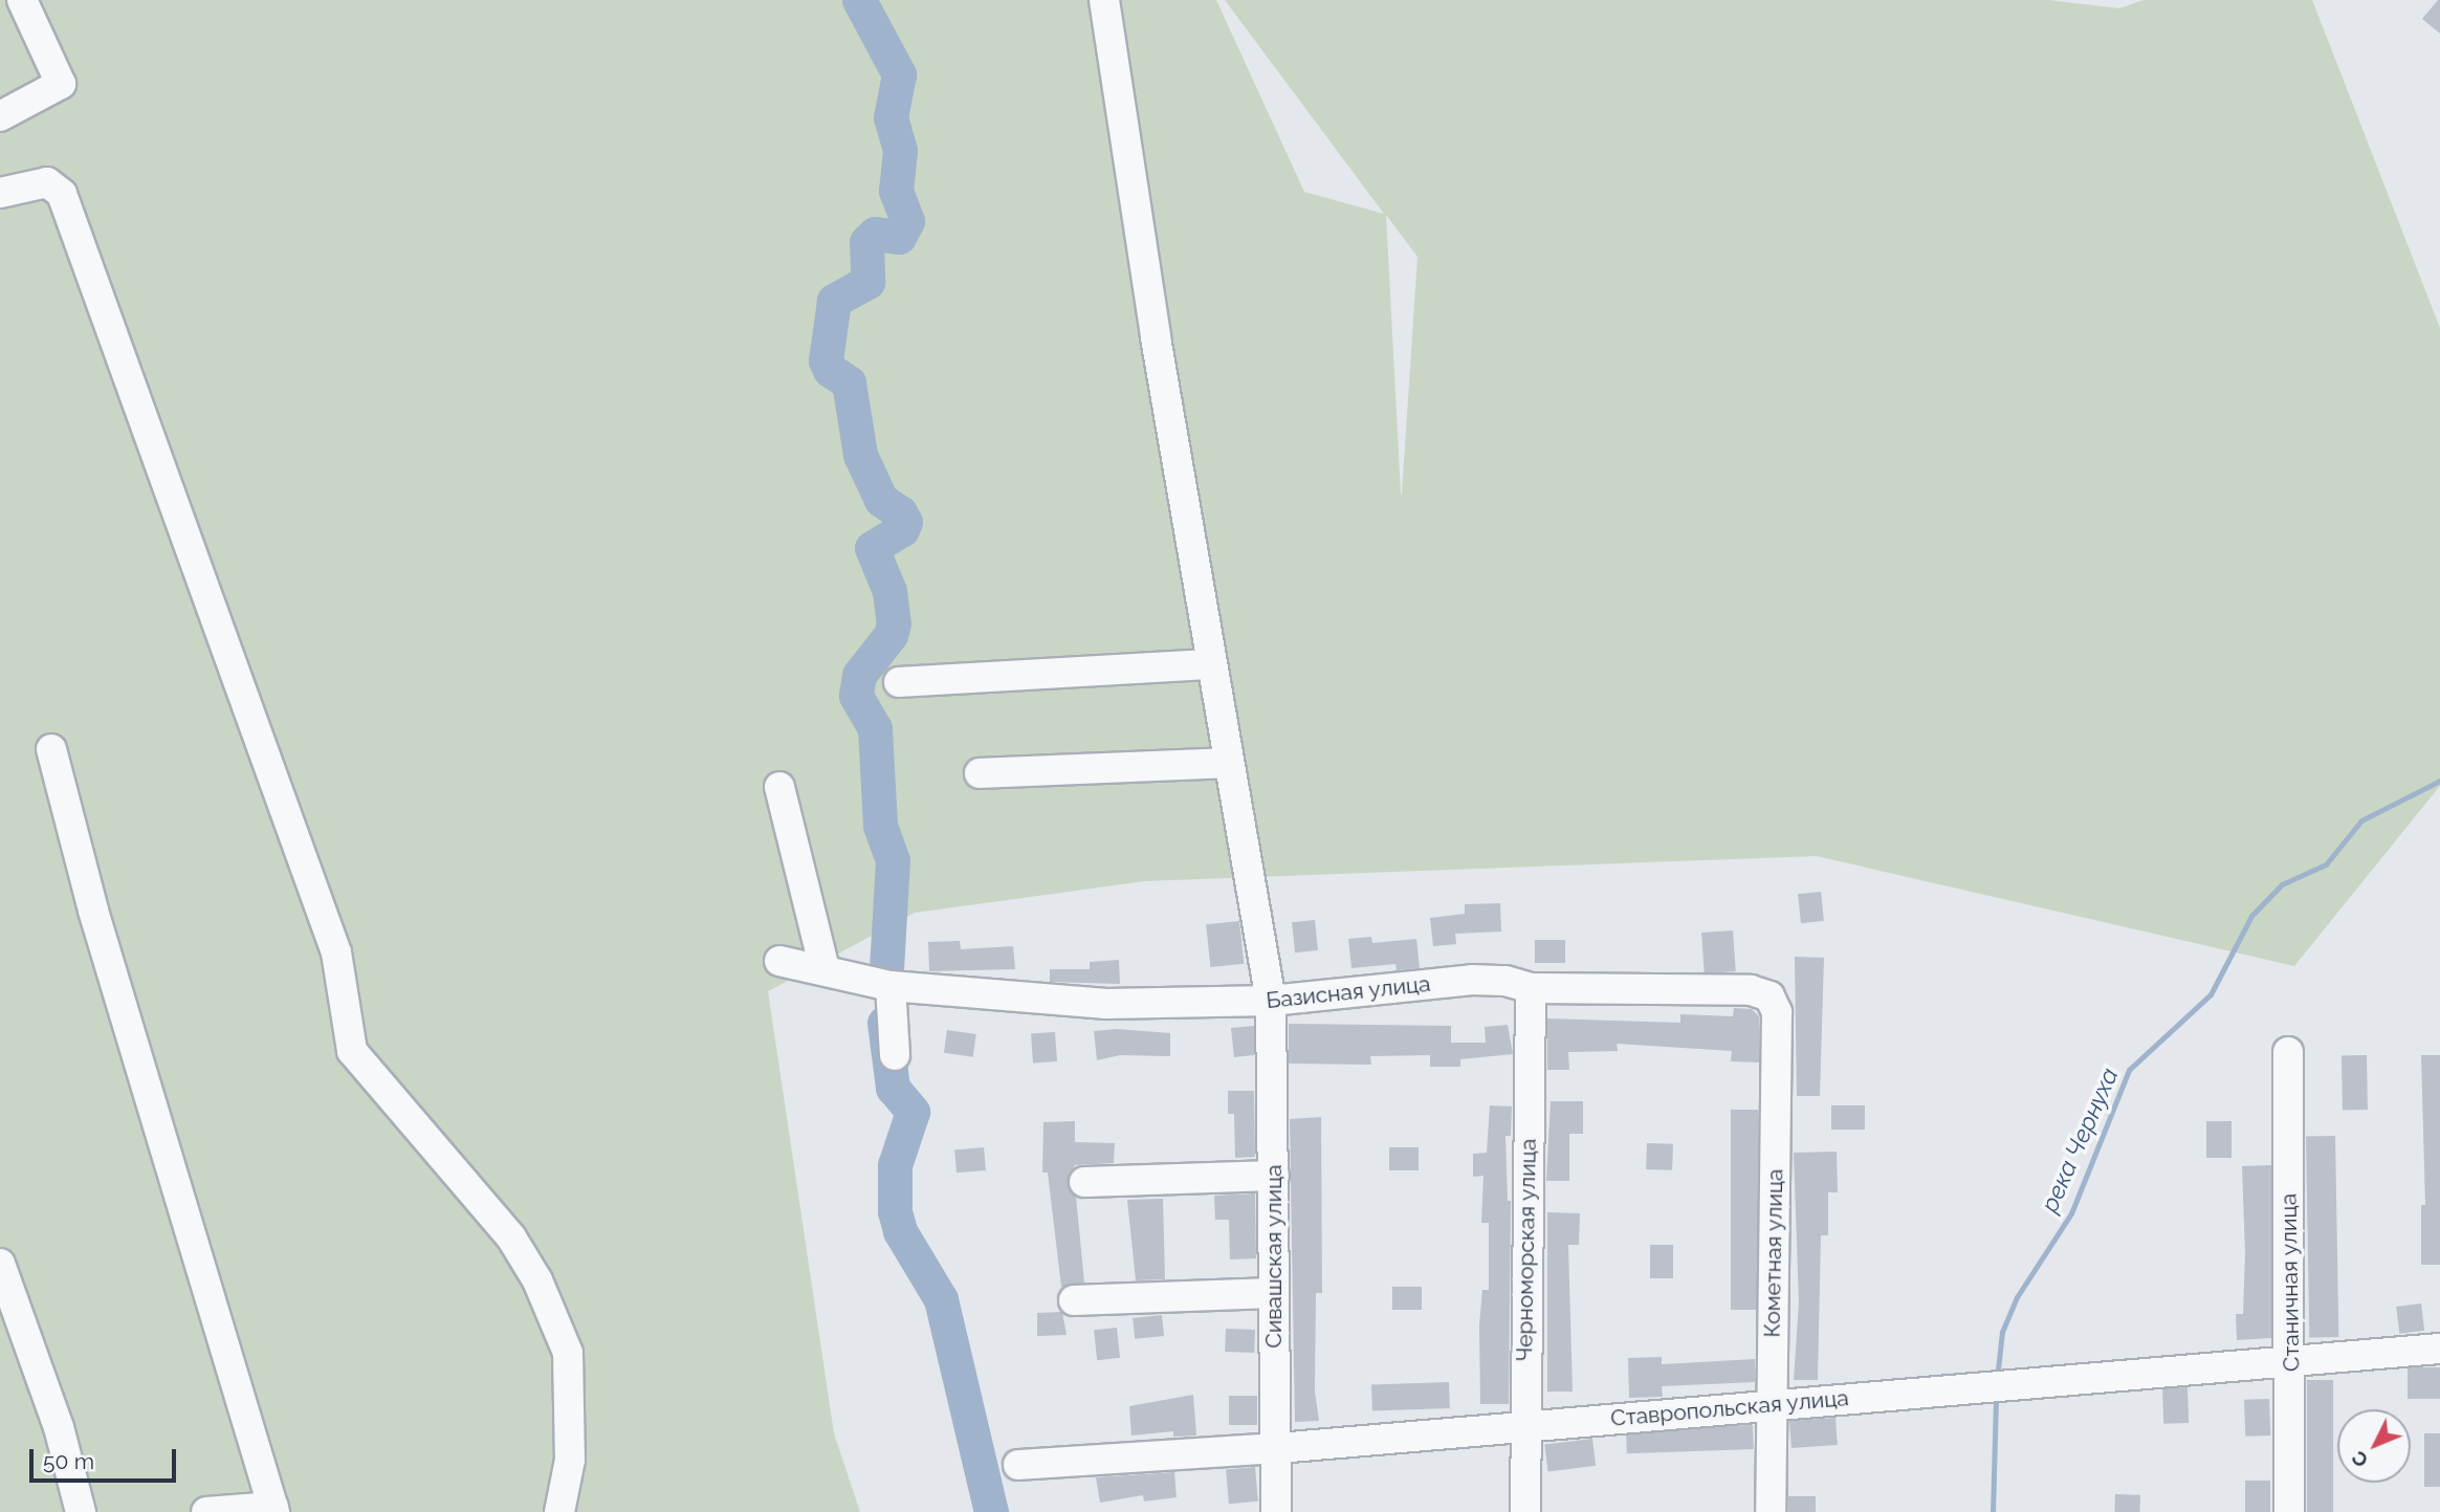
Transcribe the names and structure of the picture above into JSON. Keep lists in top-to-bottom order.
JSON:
{
  "streets": {
    "street": [
      "Базисная улица",
      "Черноморская улица",
      "Кометная улица",
      "Сивашская улица",
      "Станичная улица",
      "Ставропольская улица"
    ]
  },
  "crossings": [
    ["Базисная улица", "Черноморская улица"],
    ["Базисная улица", "Кометная улица"],
    ["Базисная улица", "Сивашская улица"],
    ["Черноморская улица", "Ставропольская улица"],
    ["Кометная улица", "Ставропольская улица"],
    ["Сивашская улица", "Ставропольская улица"],
    ["Станичная улица", "Ставропольская улица"]
  ],
  "water": ["река Чернуха"],
  "scale_bar": "50 m",
  "north": "bottom left"
}
